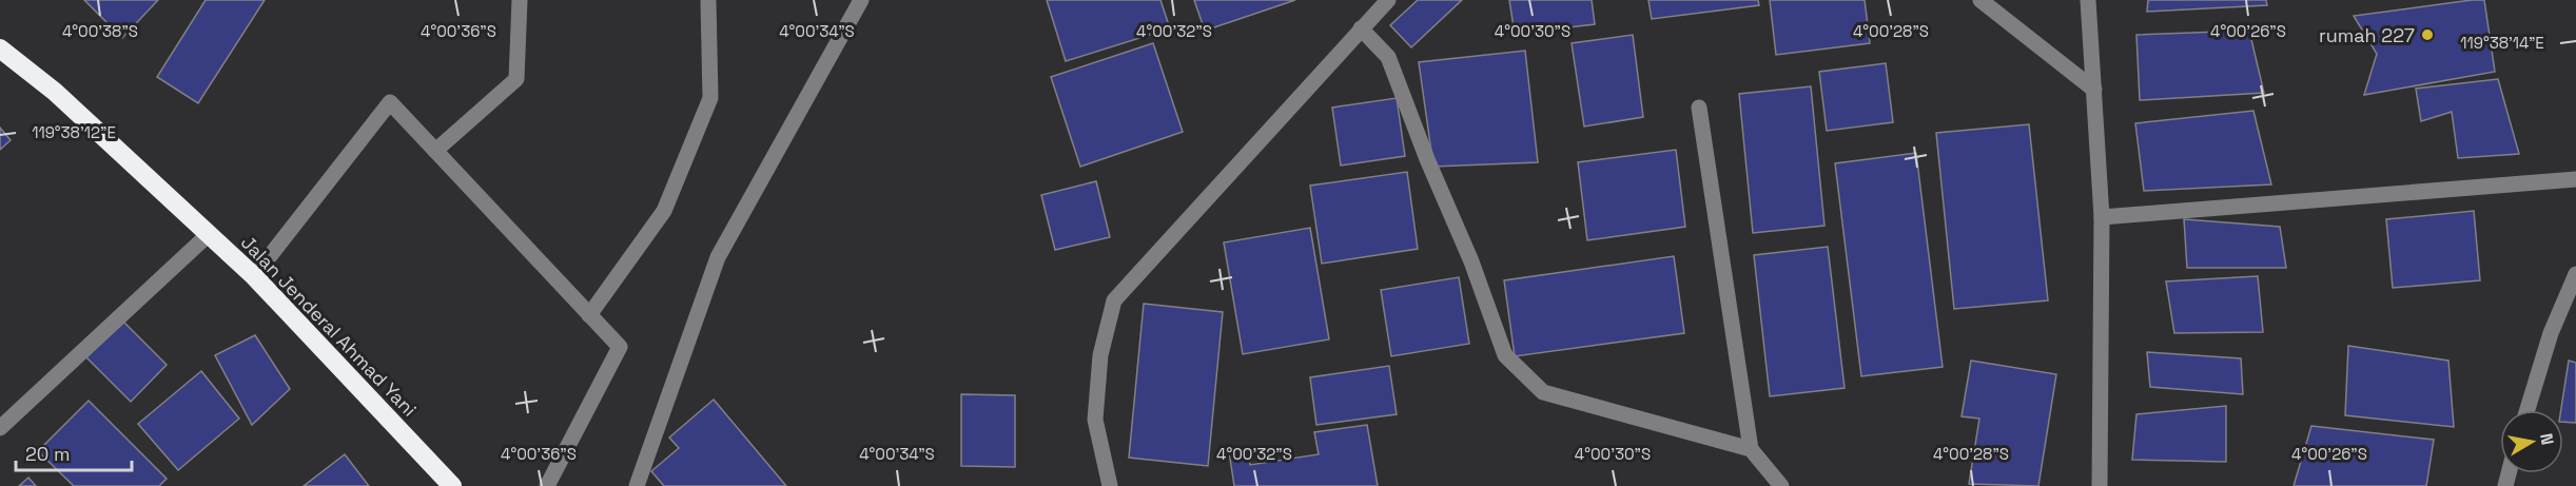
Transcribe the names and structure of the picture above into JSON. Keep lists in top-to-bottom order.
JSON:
{
  "streets": {
    "highway": ["Jalan Jenderal Ahmad Yani"]
  },
  "places": ["rumah 227"],
  "scale_bar": "20 m",
  "north": "right",
  "coordinates": [
    "4°00'38\"S",
    "4°00'36\"S",
    "4°00'34\"S",
    "4°00'32\"S",
    "4°00'30\"S",
    "4°00'28\"S",
    "4°00'26\"S",
    "119°38'14\"E",
    "119°38'12\"E"
  ]
}
